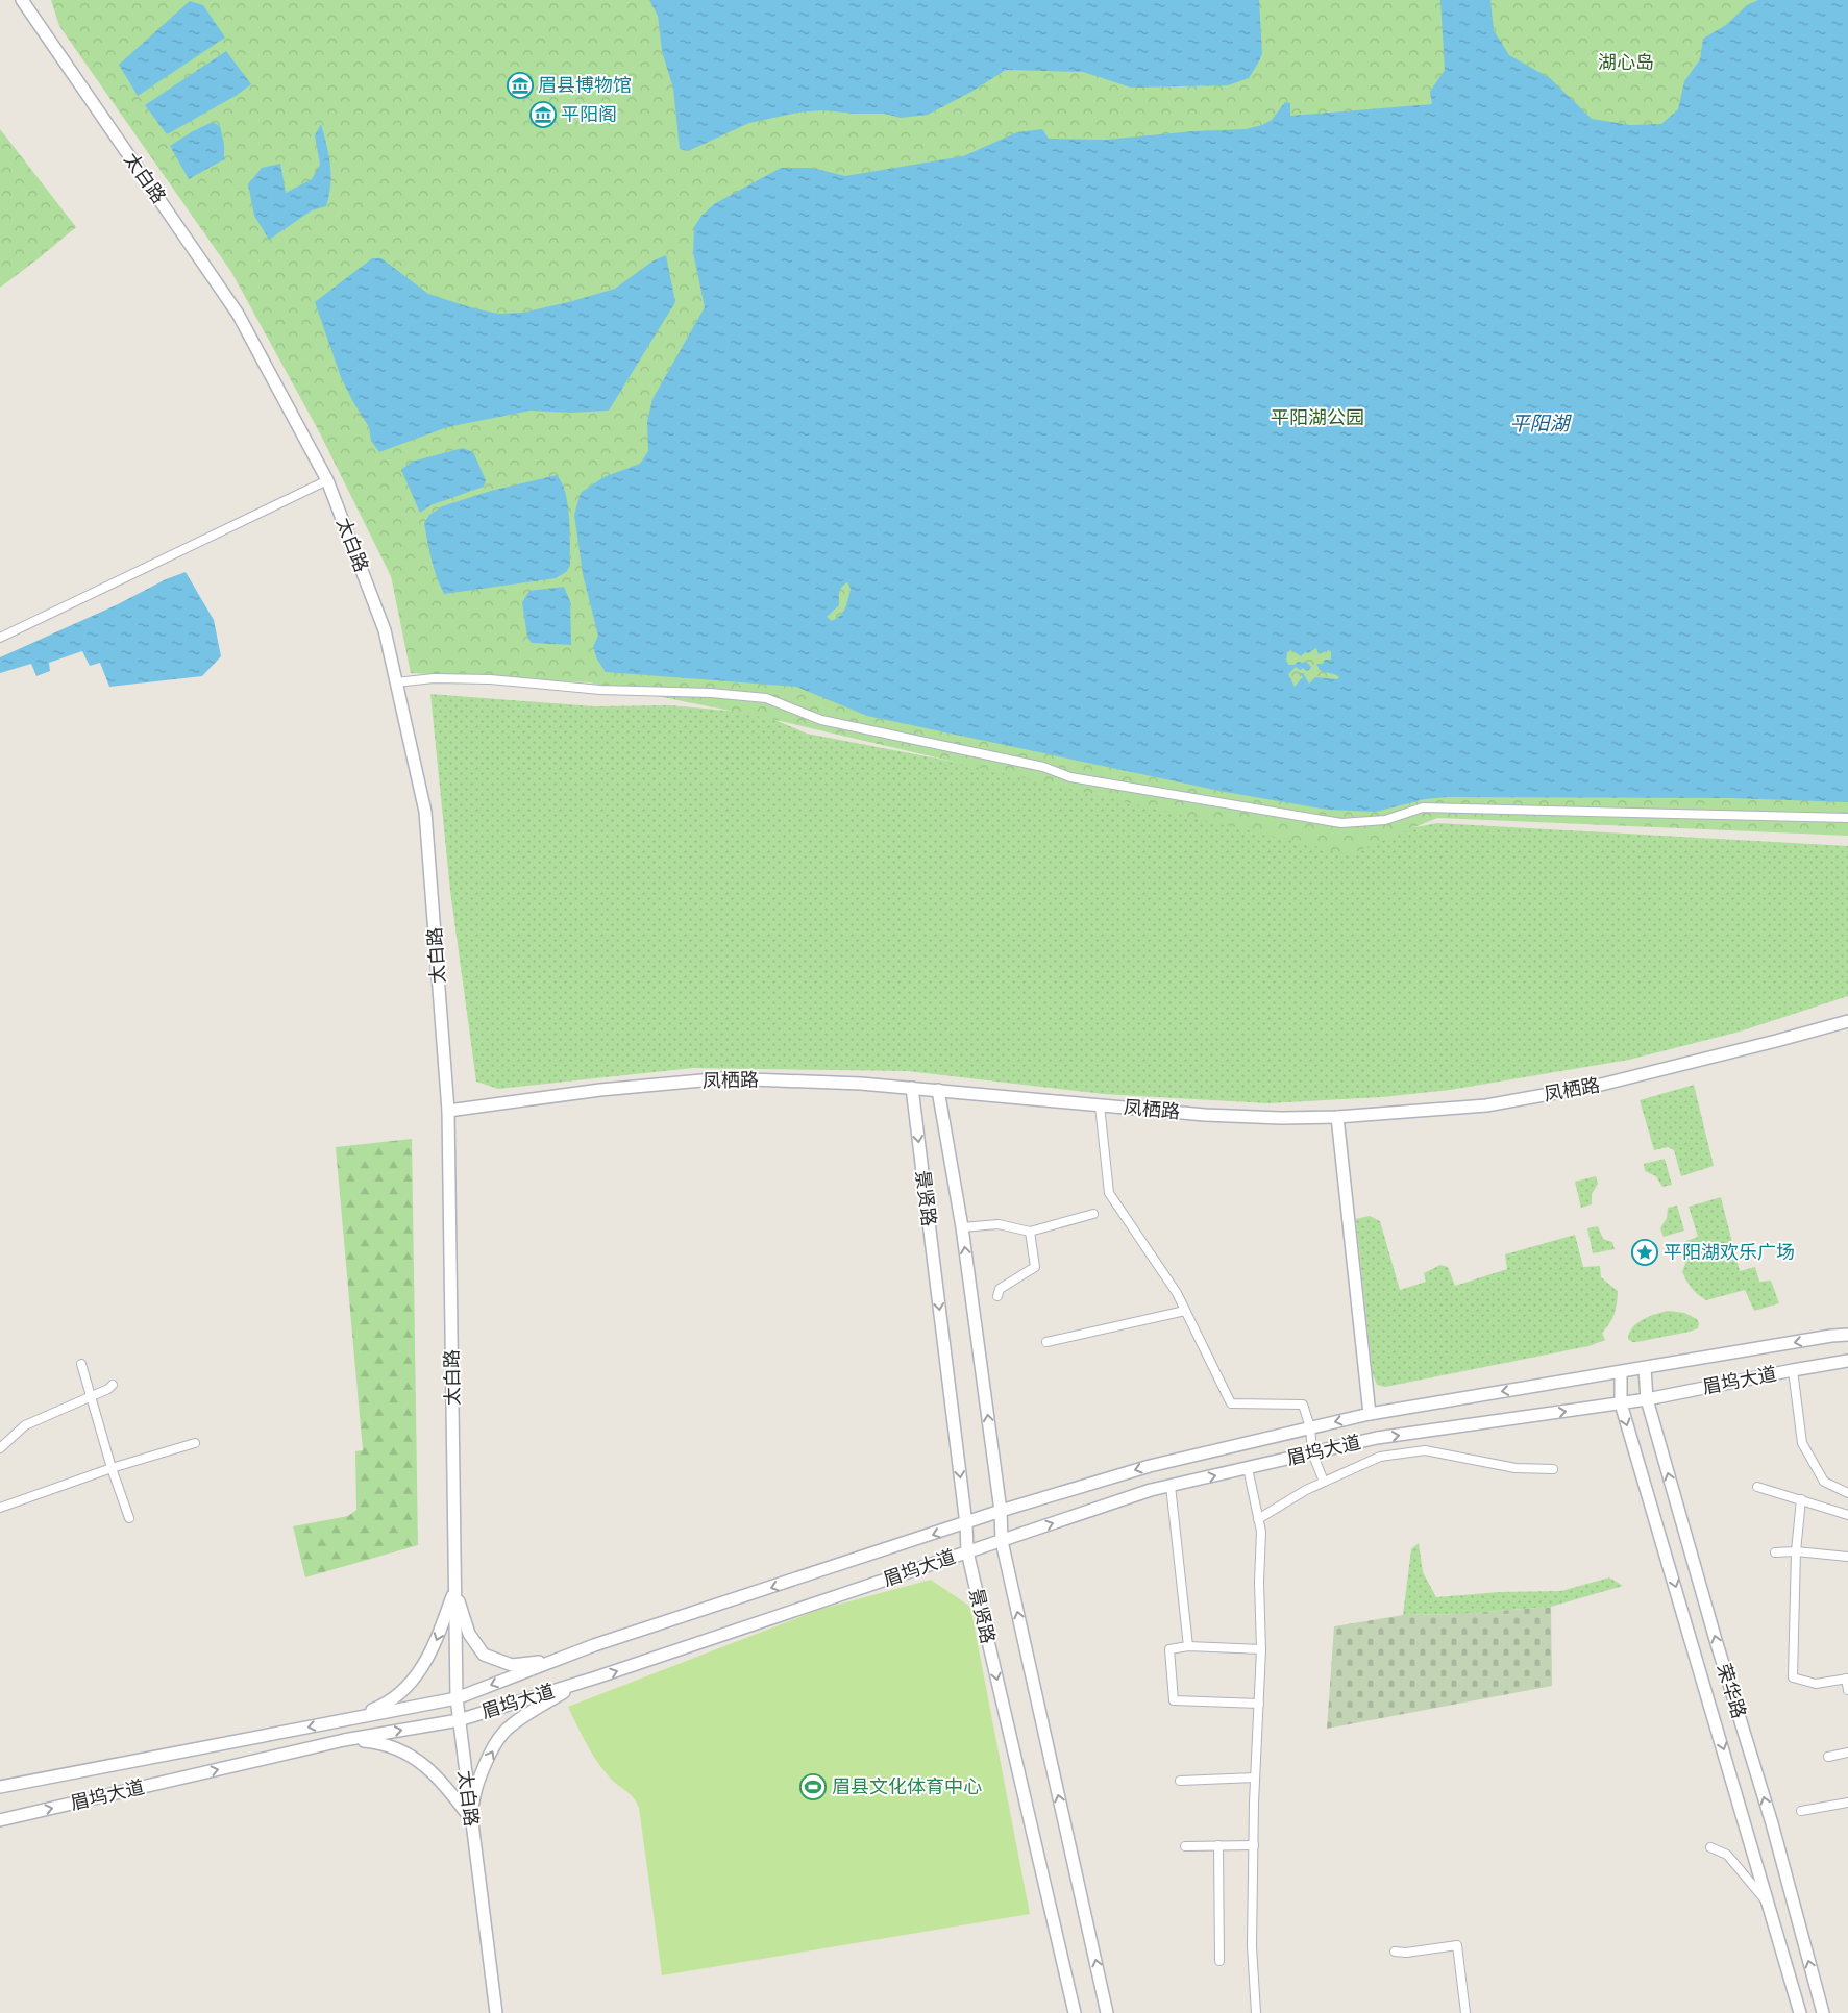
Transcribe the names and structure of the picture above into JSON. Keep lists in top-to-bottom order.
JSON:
{
  "streets": {
    "main road": [
      "太白路",
      "凤栖路",
      "景贤路",
      "眉坞大道",
      "荣华路"
    ]
  },
  "crossings": [
    ["太白路", "凤栖路"],
    ["太白路", "眉坞大道"],
    ["凤栖路", "景贤路"],
    ["景贤路", "眉坞大道"],
    ["眉坞大道", "荣华路"]
  ],
  "water": ["平阳湖"],
  "parks": ["湖心岛", "平阳湖公园"],
  "places": {
    "museum": ["眉县博物馆", "平阳阁"],
    "place": ["平阳湖欢乐广场"],
    "sports": ["眉县文化体育中心"]
  }
}
